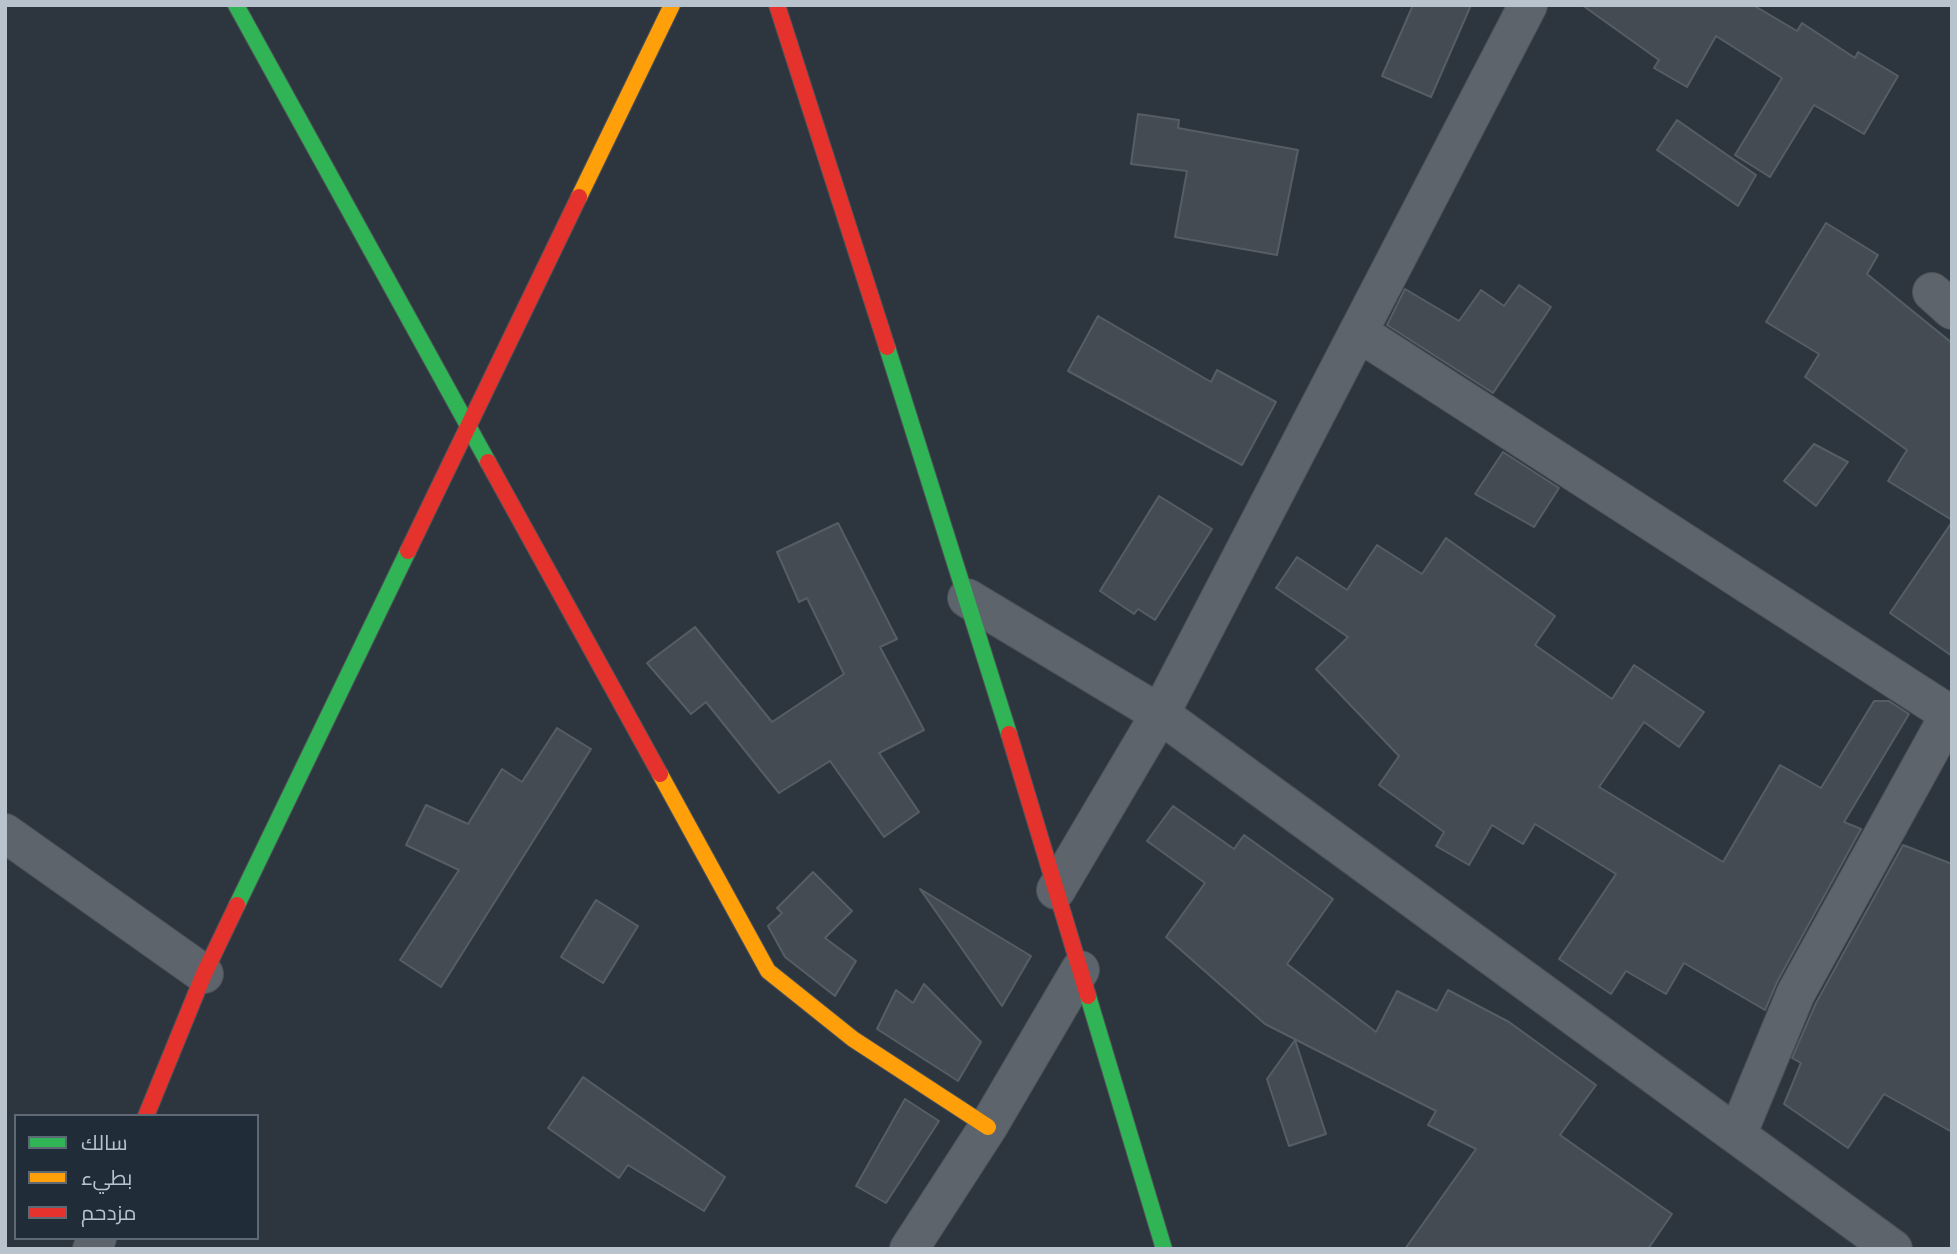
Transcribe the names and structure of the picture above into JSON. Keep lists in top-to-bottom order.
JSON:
{
  "legend": ["سالك", "بطيء", "مزدحم"]
}
